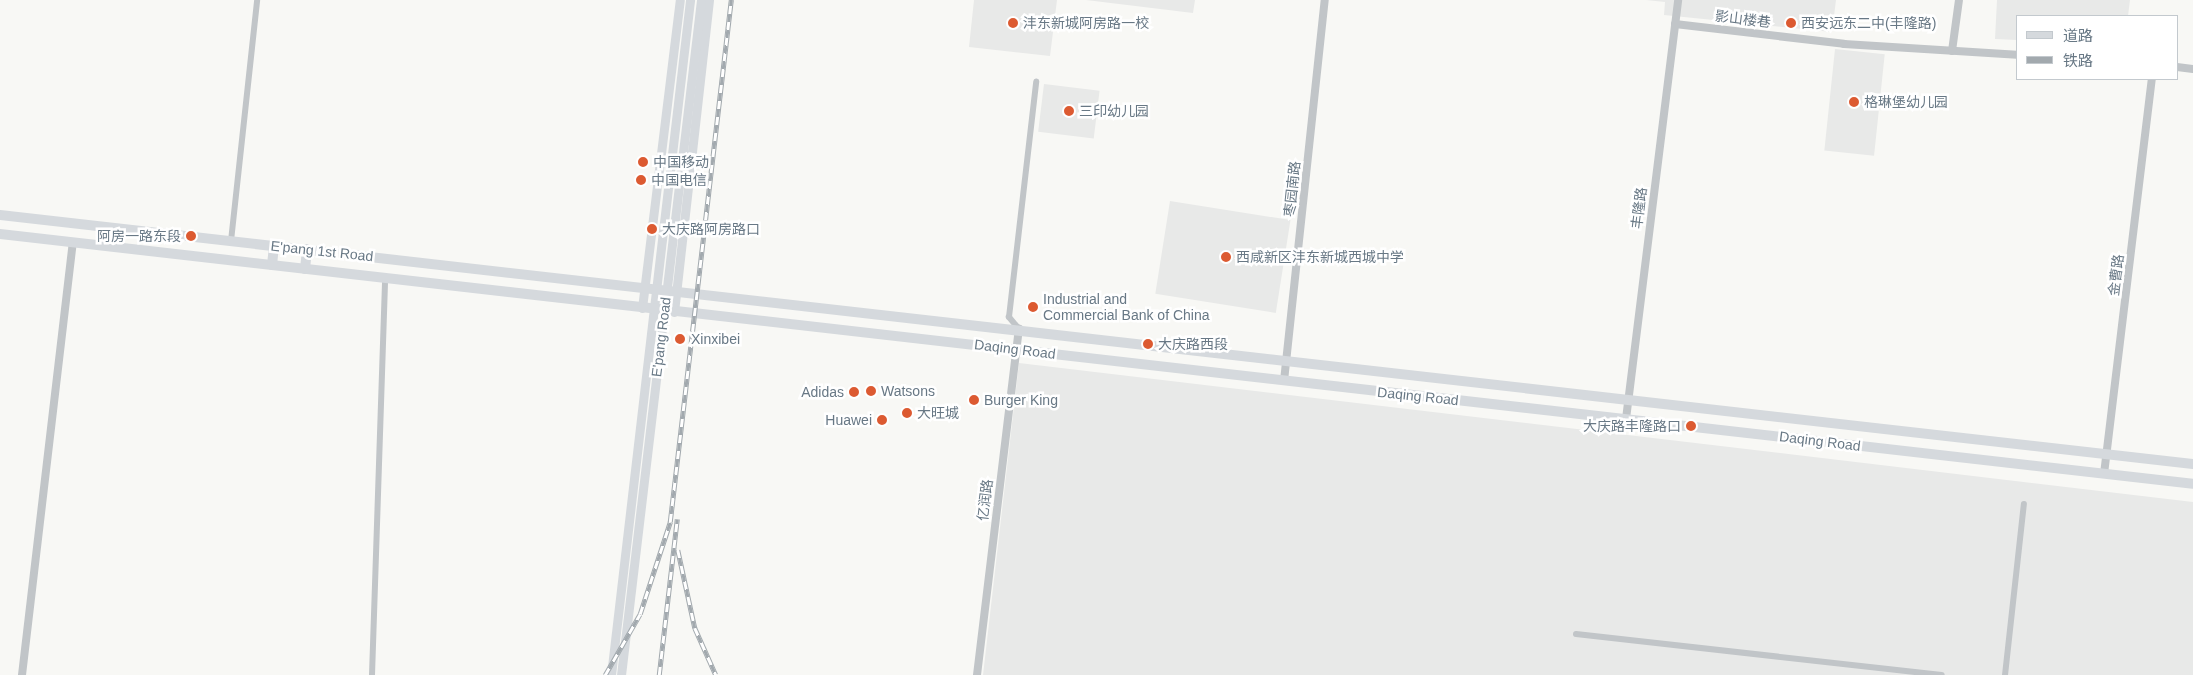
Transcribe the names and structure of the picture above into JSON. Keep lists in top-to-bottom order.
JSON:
{
  "streets": {
    "main road": ["E'pang 1st Road", "E'pang Road", "Daqing Road"],
    "street": [
      "影山楼巷",
      "枣园南路",
      "丰隆路",
      "金曹路",
      "亿润路"
    ]
  },
  "crossings": [
    ["影山楼巷", "丰隆路"],
    ["枣园南路", "Daqing Road"],
    ["丰隆路", "Daqing Road"],
    ["E'pang 1st Road", "E'pang Road"],
    ["E'pang 1st Road", "Daqing Road"],
    ["金曹路", "Daqing Road"],
    ["E'pang Road", "Daqing Road"],
    ["Daqing Road", "亿润路"]
  ],
  "places": [
    "沣东新城阿房路一校",
    "西安远东二中(丰隆路)",
    "格琳堡幼儿园",
    "三印幼儿园",
    "中国移动",
    "中国电信",
    "大庆路阿房路口",
    "阿房一路东段",
    "西咸新区沣东新城西城中学",
    "Industrial and Commercial Bank of China",
    "Xinxibei",
    "大庆路西段",
    "Watsons",
    "Adidas",
    "Burger King",
    "大旺城",
    "Huawei",
    "大庆路丰隆路口"
  ],
  "legend": ["道路", "铁路"]
}
